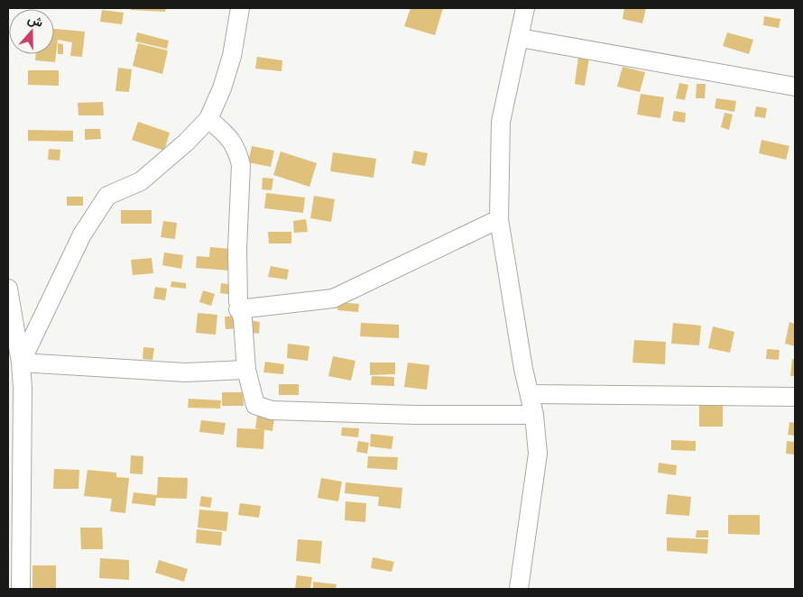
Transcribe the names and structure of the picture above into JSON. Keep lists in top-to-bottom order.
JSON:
{
  "north": "top"
}
